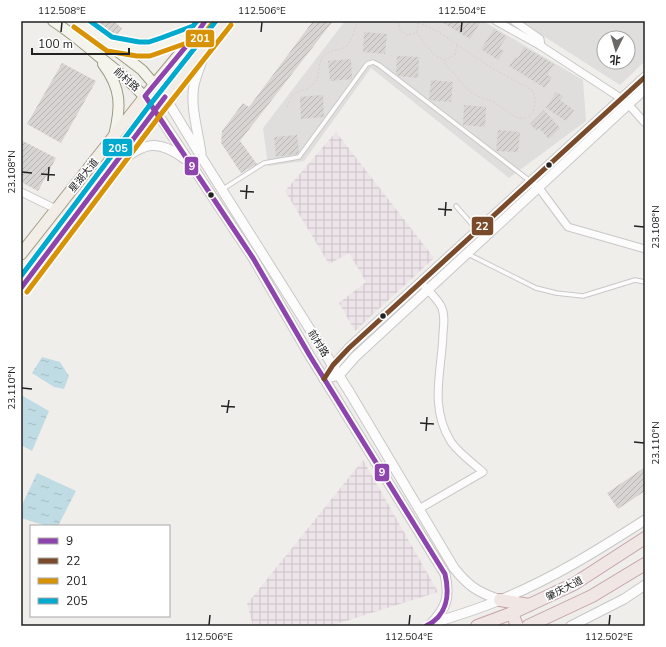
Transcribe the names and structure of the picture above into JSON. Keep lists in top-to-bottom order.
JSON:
{
  "streets": {
    "highway": ["肇庆大道"],
    "main road": ["前村路", "星湖大道"]
  },
  "crossings": [
    ["前村路", "星湖大道"]
  ],
  "lines": [
    "transit line 9",
    "transit line 205",
    "transit line 201",
    "transit line 22"
  ],
  "legend": [
    "9",
    "22",
    "201",
    "205"
  ],
  "scale_bar": "100 m",
  "north": "bottom",
  "coordinates": [
    "112.508°E",
    "112.506°E",
    "112.504°E",
    "23.108°N",
    "23.110°N",
    "112.502°E"
  ]
}
